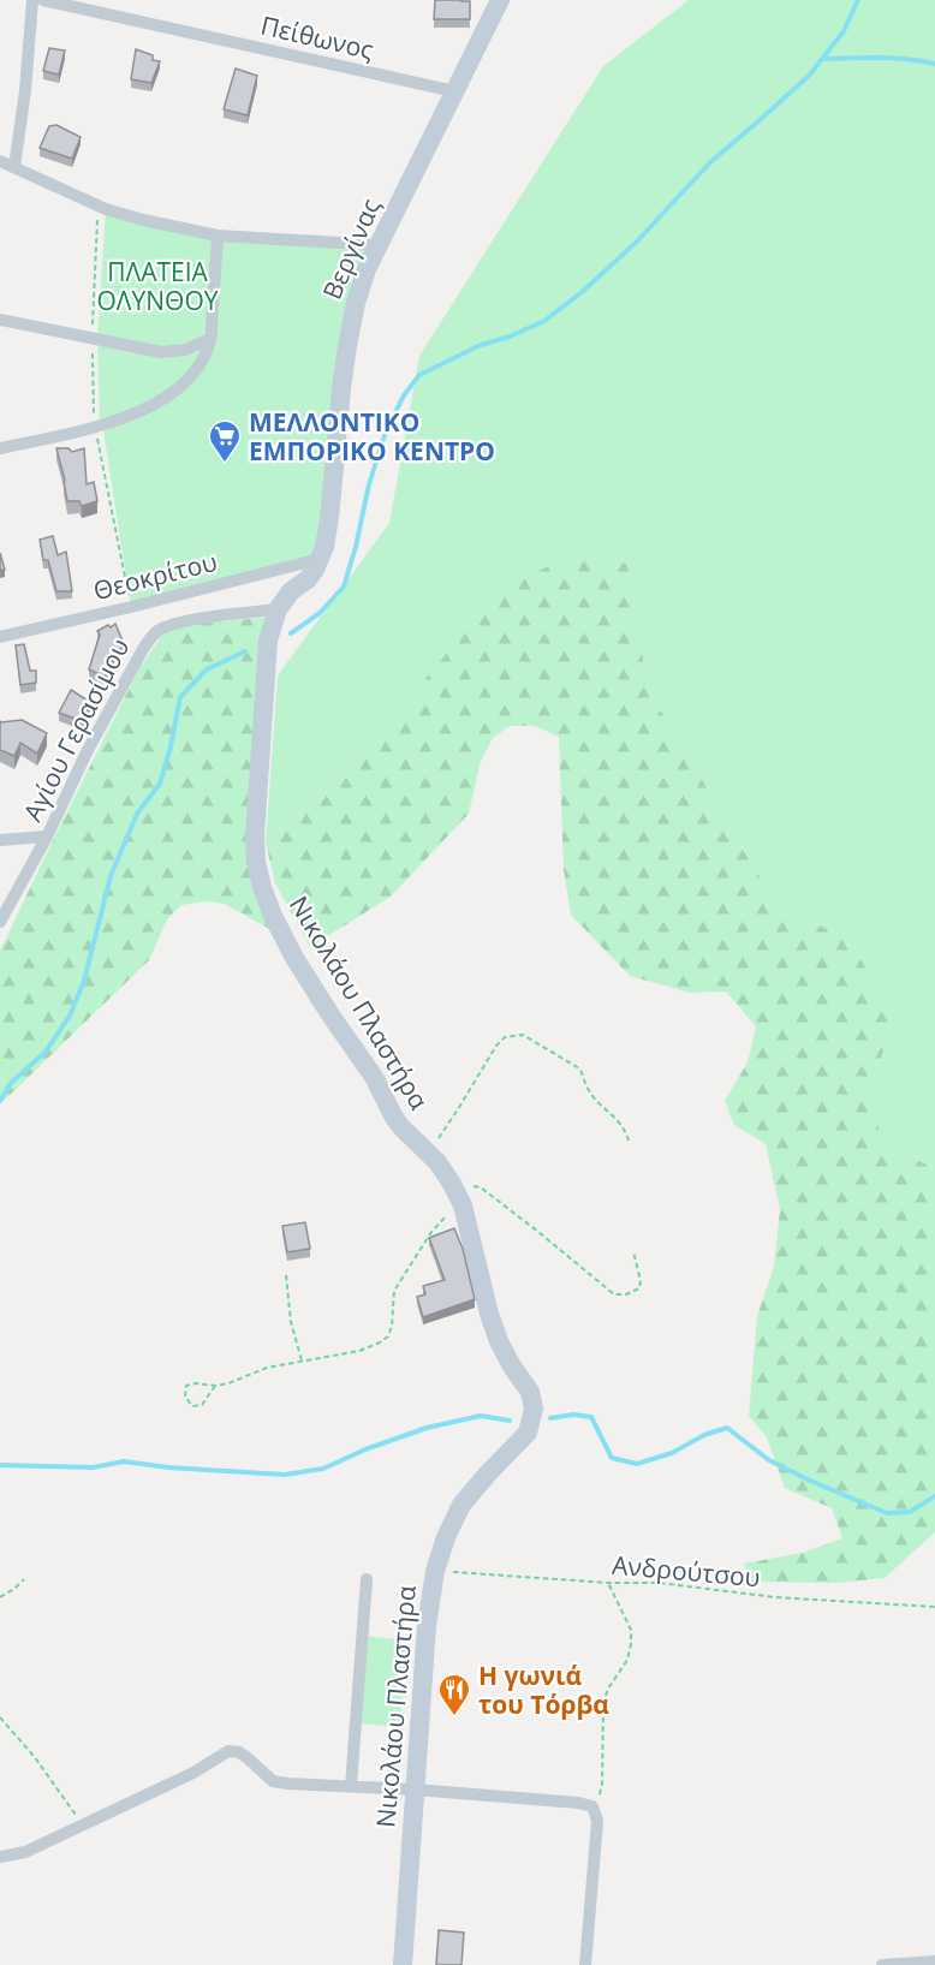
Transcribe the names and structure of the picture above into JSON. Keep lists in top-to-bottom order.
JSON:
{
  "streets": {
    "street": [
      "Πείθωνος",
      "Βεργίνας",
      "Θεοκρίτου",
      "Αγίου Γερασίμου",
      "Νικολάου Πλαστήρα"
    ],
    "path": ["Ανδρούτσου"]
  },
  "crossings": [
    ["Πείθωνος", "Βεργίνας"],
    ["Βεργίνας", "Θεοκρίτου"],
    ["Βεργίνας", "Αγίου Γερασίμου"],
    ["Βεργίνας", "Νικολάου Πλαστήρα"],
    ["Αγίου Γερασίμου", "Νικολάου Πλαστήρα"],
    ["Νικολάου Πλαστήρα", "Ανδρούτσου"]
  ],
  "parks": ["ΠΛΑΤΕΙΑ ΟΛΥΝΘΟΥ"],
  "places": {
    "supermarket": ["ΜΕΛΛΟΝΤΙΚΟ ΕΜΠΟΡΙΚΟ ΚΕΝΤΡΟ"],
    "restaurant": ["Η γωνιά του Τόρβα"]
  }
}
